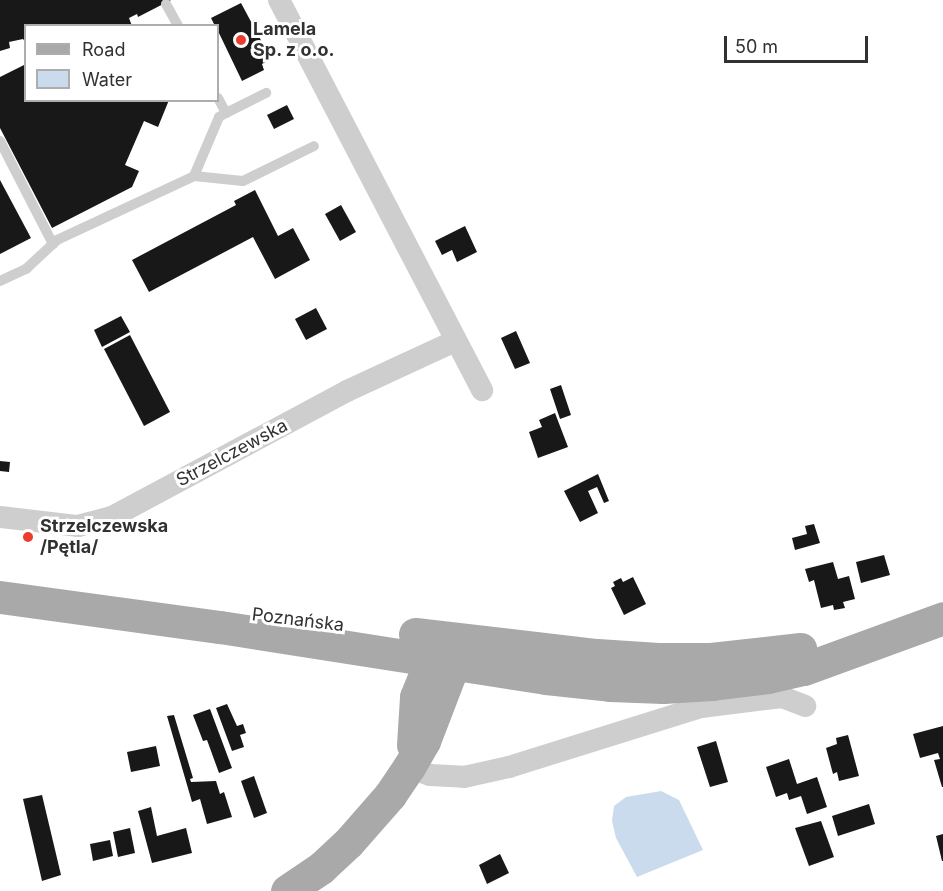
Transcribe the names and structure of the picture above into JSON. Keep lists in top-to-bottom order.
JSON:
{
  "streets": {
    "main road": ["Poznańska"],
    "street": ["Strzelczewska"]
  },
  "places": ["Lamela Sp. z o.o.", "Strzelczewska /Pętla/"],
  "legend": ["Road", "Water"],
  "scale_bar": "50 m"
}
